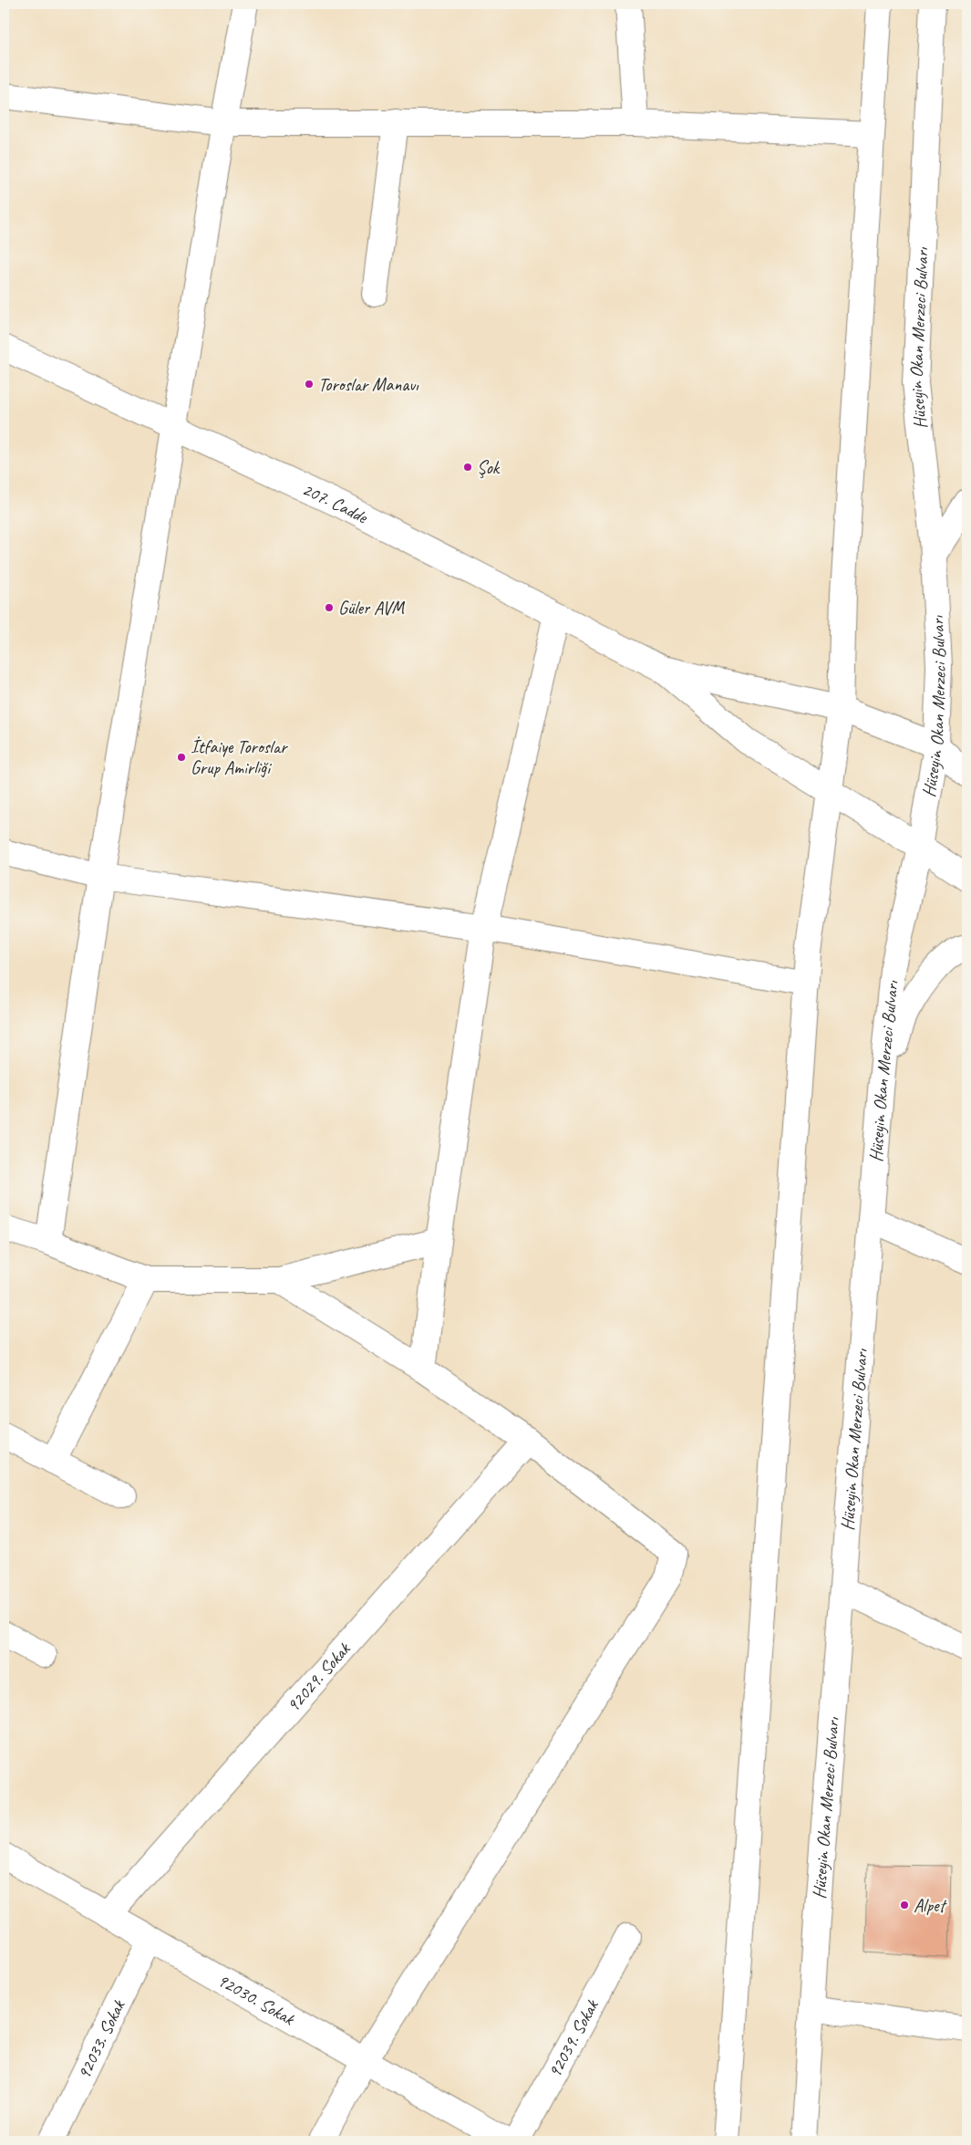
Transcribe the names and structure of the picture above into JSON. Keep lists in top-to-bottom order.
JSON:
{
  "streets": {
    "street": [
      "Hüseyin Okan Merzeci Bulvarı",
      "207. Cadde",
      "92029. Sokak",
      "92030. Sokak",
      "92039. Sokak",
      "92033. Sokak"
    ]
  },
  "crossings": [
    ["92029. Sokak", "92030. Sokak"],
    ["92030. Sokak", "92033. Sokak"]
  ],
  "places": [
    "Toroslar Manavı",
    "Şok",
    "Güler AVM",
    "İtfaiye Toroslar Grup Amirliği",
    "Alpet"
  ]
}
